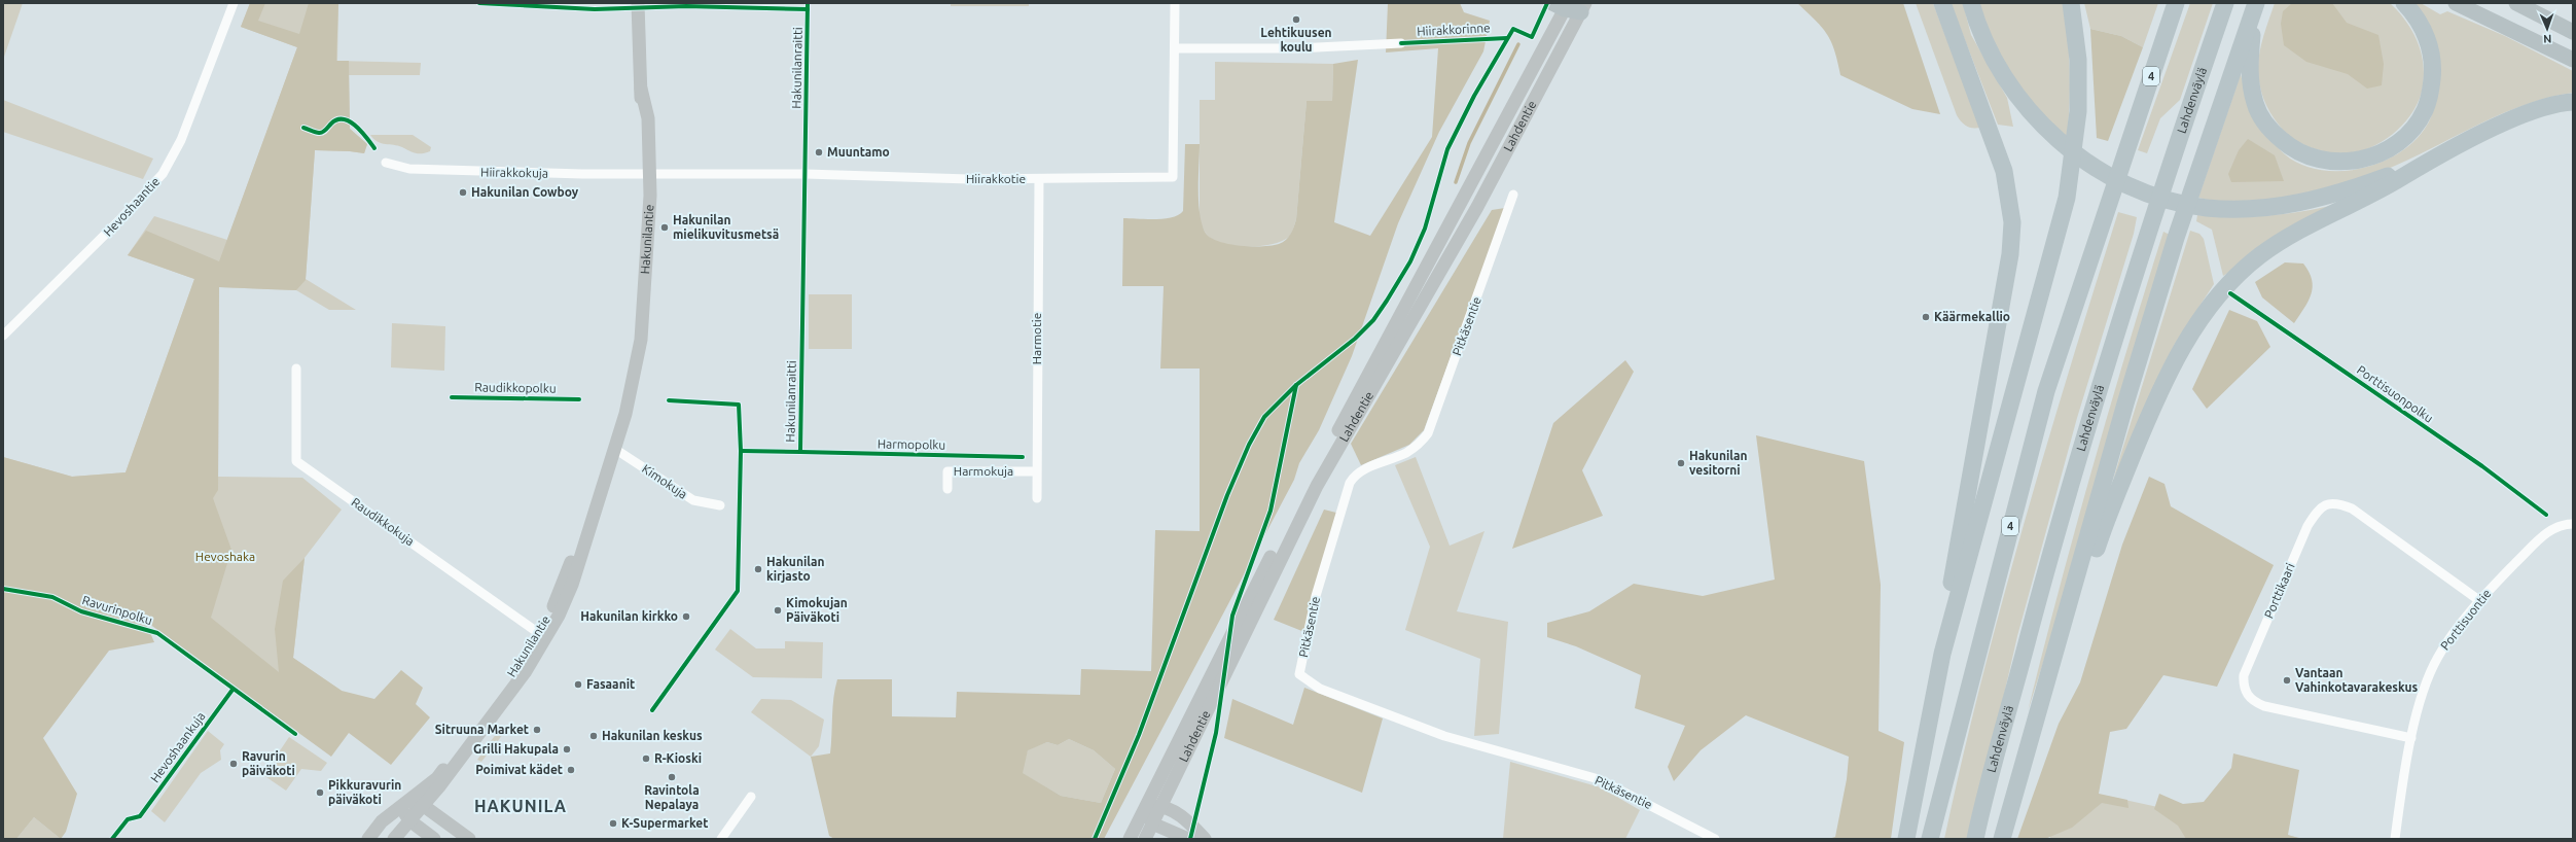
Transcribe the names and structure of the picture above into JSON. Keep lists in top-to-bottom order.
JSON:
{
  "streets": {
    "highway": ["4", "Lahdenväylä"],
    "main road": ["Lahdentie", "Hakunilantie"],
    "street": [
      "Hiirakkorinne",
      "Hiirakkokuja",
      "Hiirakkotie",
      "Hevoshaantie",
      "Pitkäsentie",
      "Harmotie",
      "Harmokuja",
      "Kimokuja",
      "Raudikkokuja",
      "Porttikaari",
      "Porttisuontie"
    ],
    "cycle path": [
      "Hakunilanraitti",
      "Raudikkopolku",
      "Porttisuonpolku",
      "Harmopolku",
      "Ravurinpolku",
      "Hevoshaankuja"
    ]
  },
  "crossings": [
    ["Hiirakkorinne", "Hiirakkotie"],
    ["Hiirakkokuja", "Hiirakkotie"],
    ["Hiirakkokuja", "Hakunilantie"],
    ["Hiirakkotie", "Hakunilantie"],
    ["Hiirakkotie", "Harmotie"],
    ["Hakunilantie", "Kimokuja"],
    ["Hakunilantie", "Raudikkokuja"],
    ["Harmotie", "Harmokuja"],
    ["Porttikaari", "Porttisuontie"]
  ],
  "districts": ["HAKUNILA"],
  "parks": ["Hevoshaka"],
  "places": [
    "Lehtikuusen koulu",
    "Muuntamo",
    "Hakunilan Cowboy",
    "Hakunilan mielikuvitusmetsä",
    "Käärmekallio",
    "Hakunilan vesitorni",
    "Hakunilan kirjasto",
    "Kimokujan Päiväkoti",
    "Hakunilan kirkko",
    "Vantaan Vahinkotavarakeskus",
    "Fasaanit",
    "Sitruuna Market",
    "Hakunilan keskus",
    "Grilli Hakupala",
    "R-Kioski",
    "Ravurin päiväkoti",
    "Poimivat kädet",
    "Ravintola Nepalaya",
    "Pikkuravurin päiväkoti",
    "K-Supermarket"
  ],
  "north": "bottom"
}
